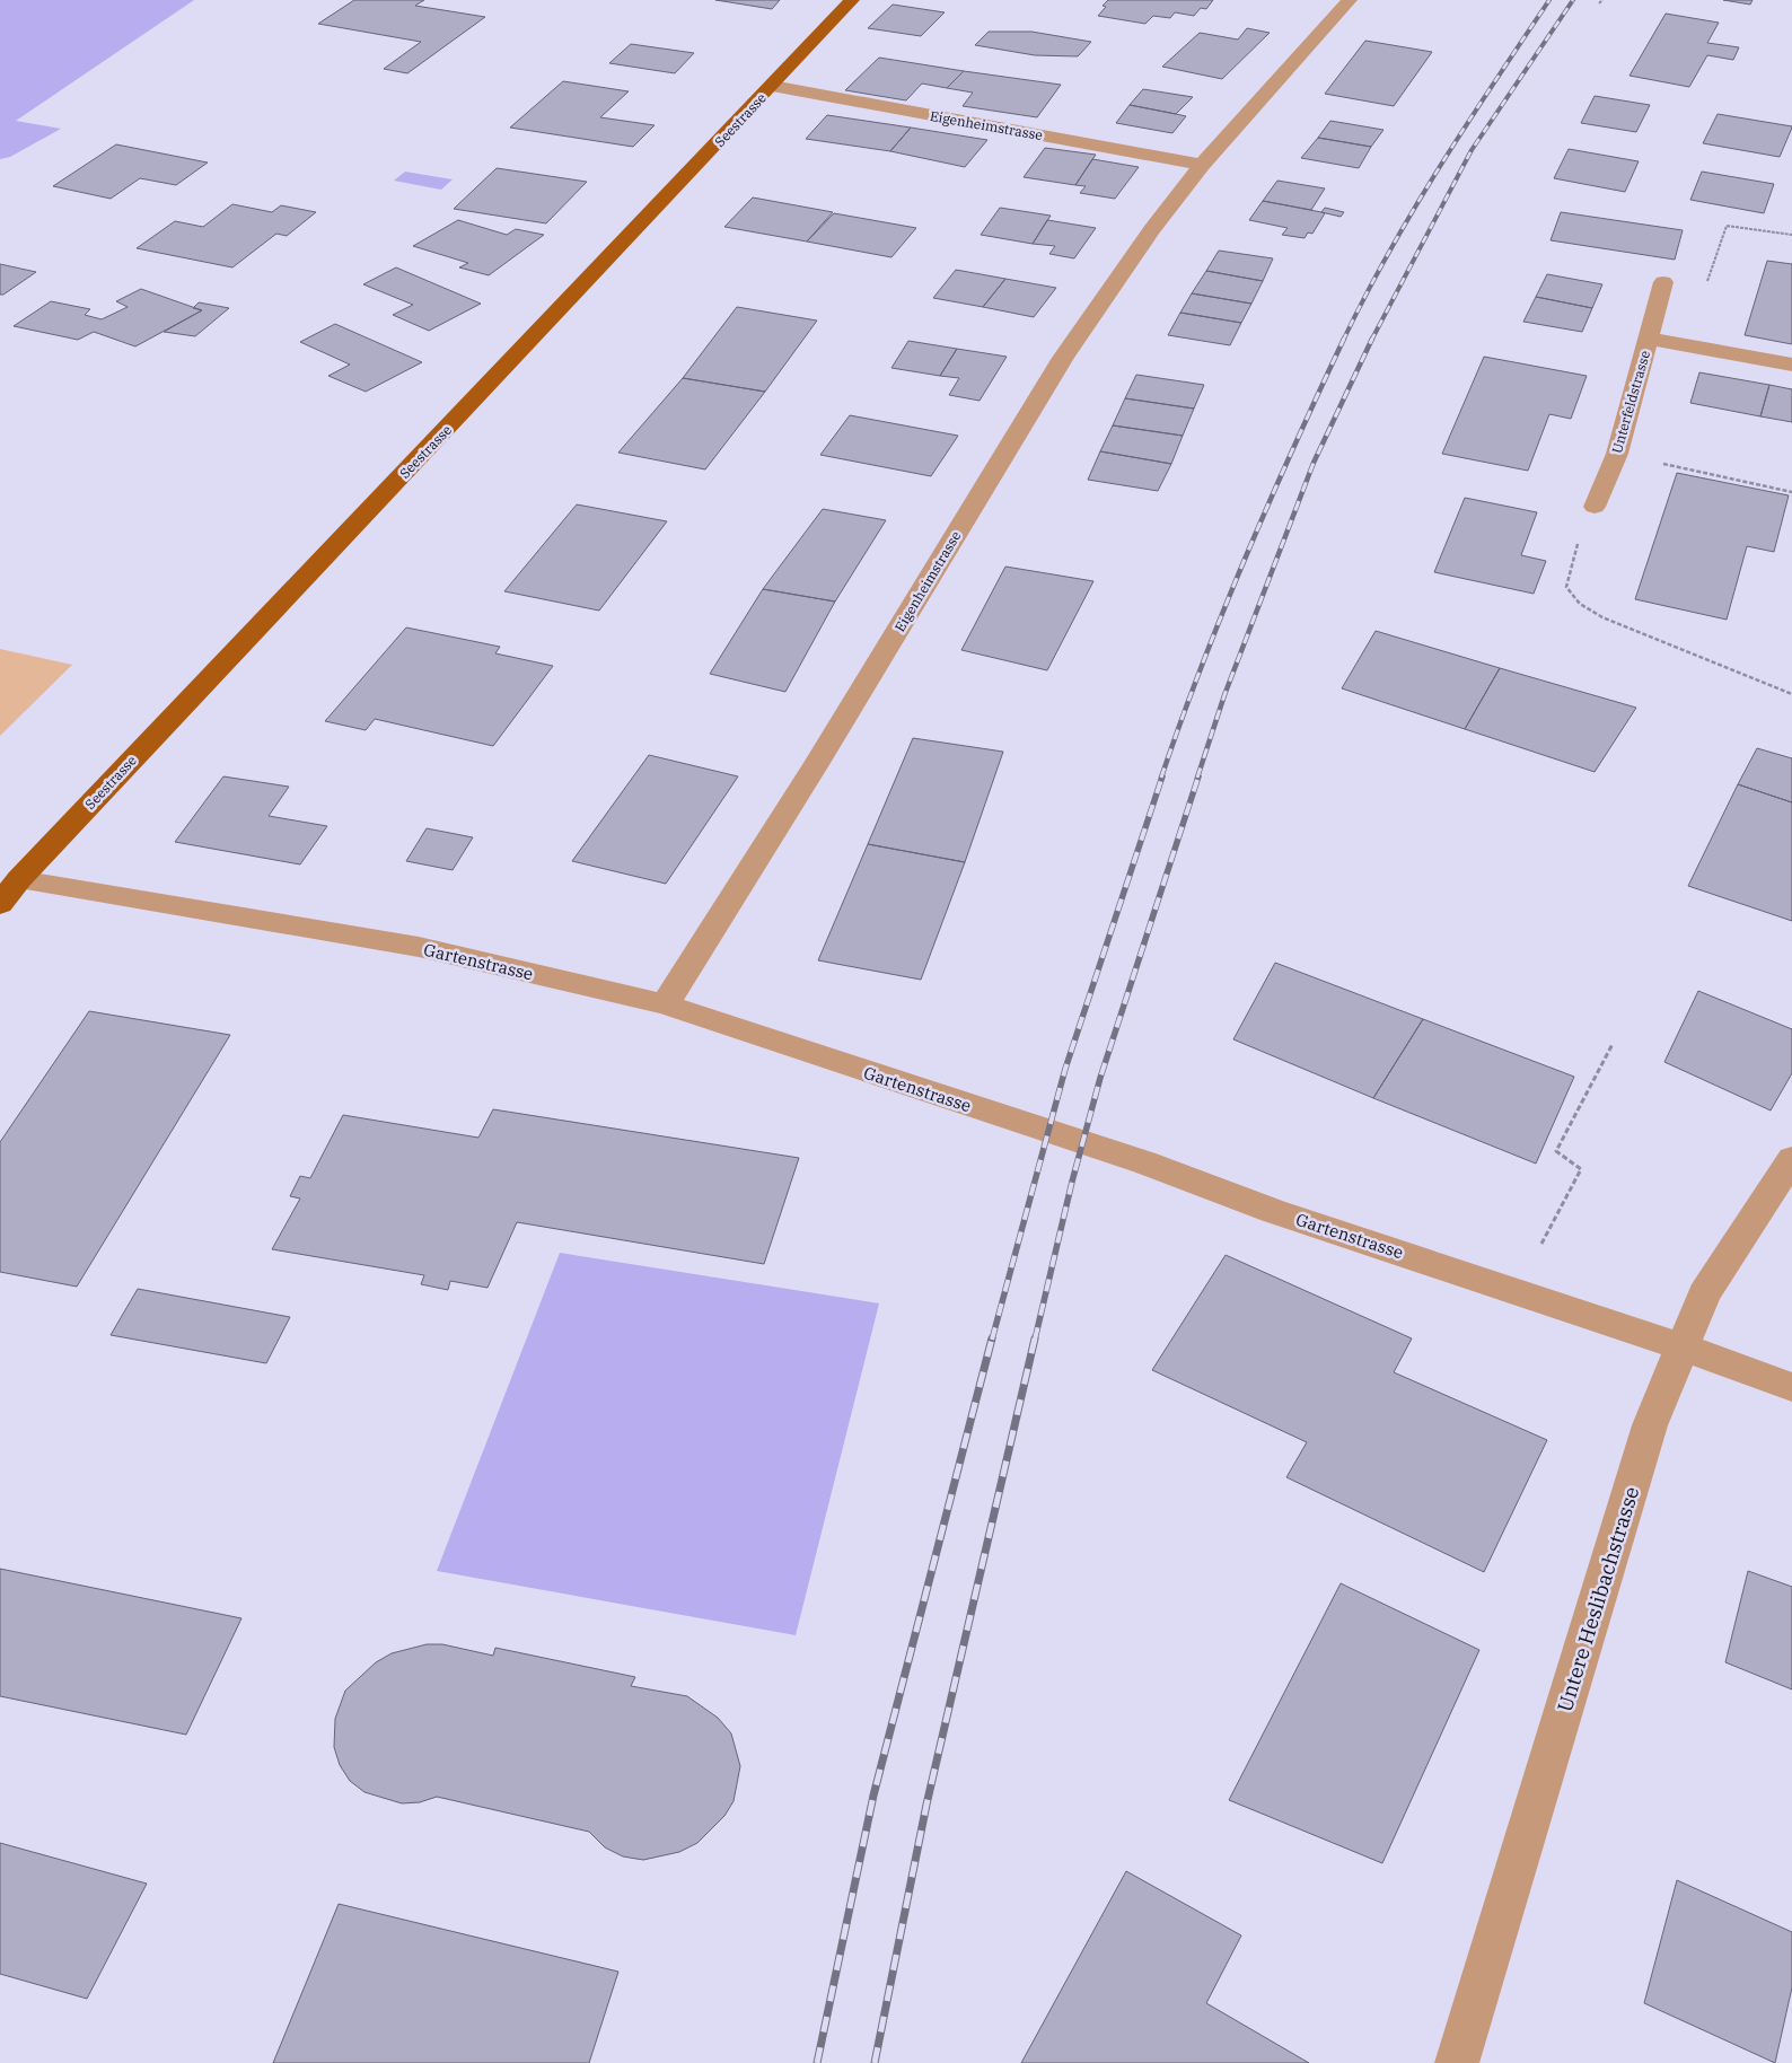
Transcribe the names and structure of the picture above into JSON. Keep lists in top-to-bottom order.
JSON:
{
  "streets": {
    "main road": ["Seestrasse"],
    "street": [
      "Eigenheimstrasse",
      "Unterfeldstrasse",
      "Gartenstrasse",
      "Untere Heslibachstrasse"
    ]
  },
  "crossings": [
    ["Seestrasse", "Eigenheimstrasse"],
    ["Seestrasse", "Gartenstrasse"],
    ["Eigenheimstrasse", "Gartenstrasse"],
    ["Gartenstrasse", "Untere Heslibachstrasse"]
  ]
}
